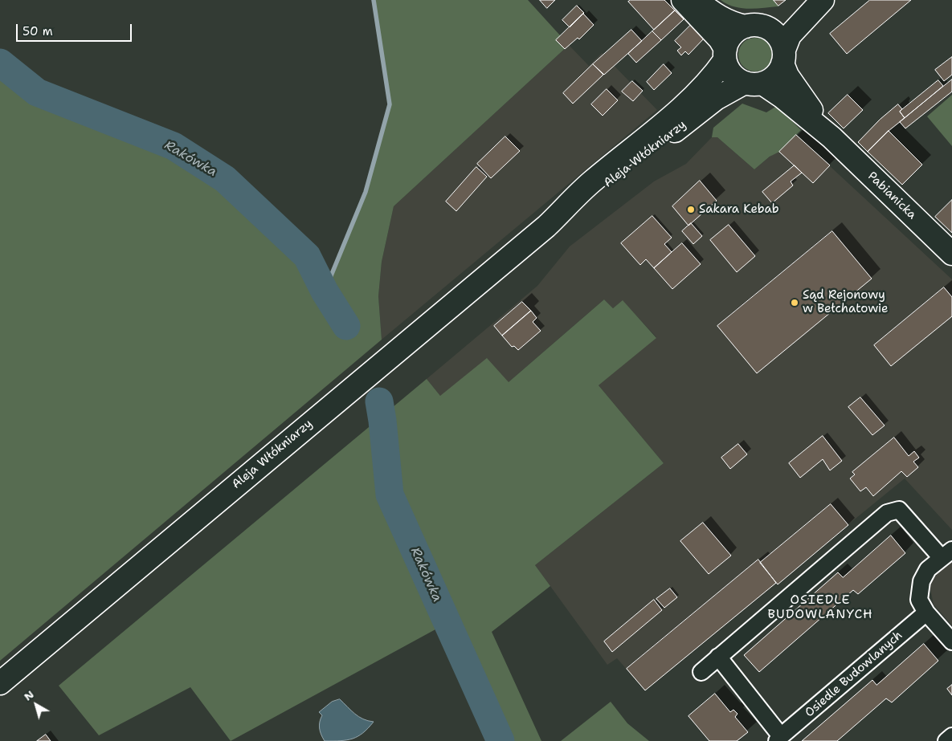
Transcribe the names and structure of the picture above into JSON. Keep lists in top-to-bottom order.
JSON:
{
  "streets": {
    "main road": ["Aleja Włókniarzy", "Pabianicka"],
    "street": ["Osiedle Budowlanych"]
  },
  "crossings": [
    ["Aleja Włókniarzy", "Pabianicka"]
  ],
  "districts": ["OSIEDLE BUDOWLANYCH"],
  "water": ["Rakówka"],
  "places": ["Sakara Kebab", "Sąd Rejonowy w Bełchatowie"],
  "scale_bar": "50 m",
  "north": "top left"
}
